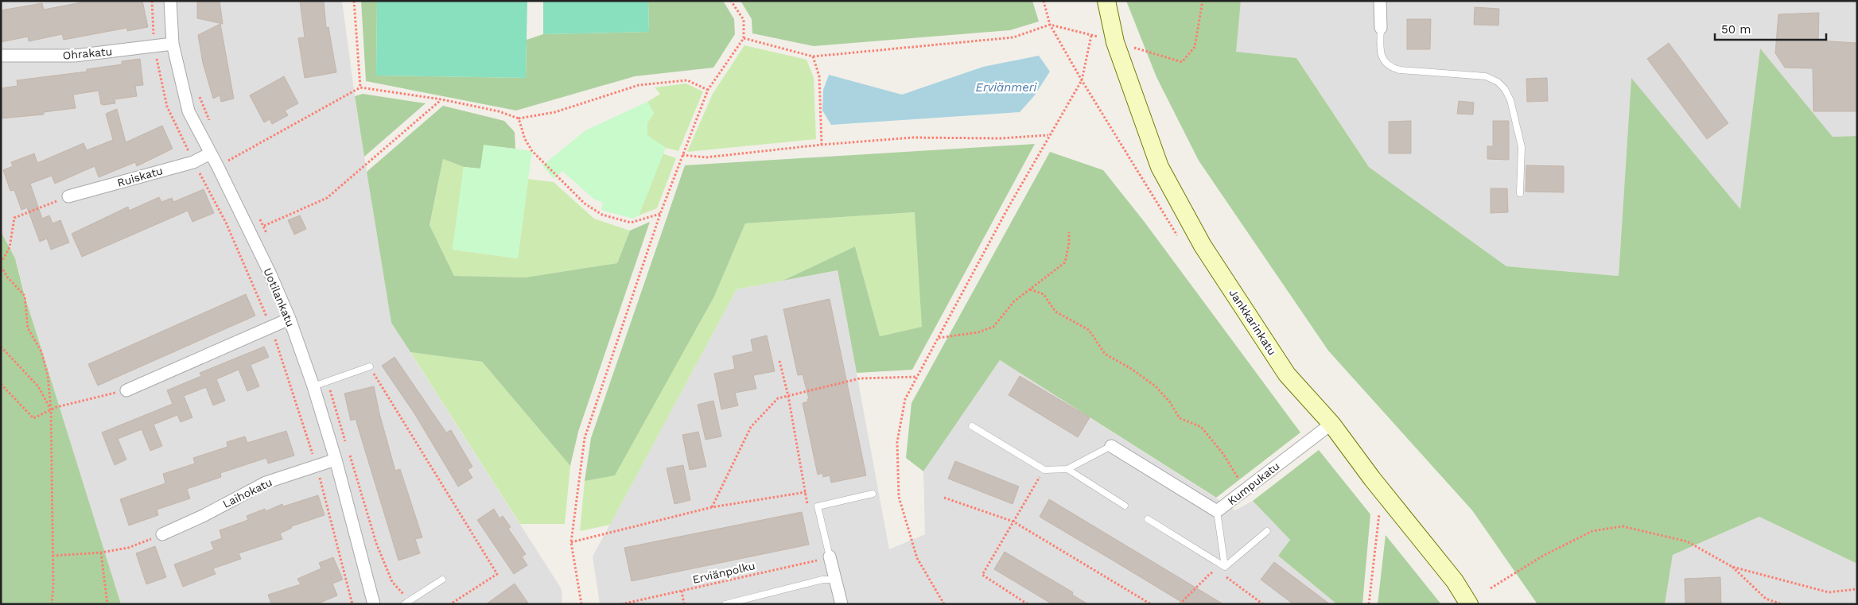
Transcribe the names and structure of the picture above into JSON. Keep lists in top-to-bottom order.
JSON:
{
  "streets": {
    "street": [
      "Ohrakatu",
      "Ruiskatu",
      "Uotilankatu",
      "Jankkarinkatu",
      "Kumpukatu",
      "Laihokatu"
    ],
    "path": ["Erviänpolku"]
  },
  "crossings": [
    ["Ohrakatu", "Uotilankatu"],
    ["Ruiskatu", "Uotilankatu"],
    ["Uotilankatu", "Laihokatu"],
    ["Jankkarinkatu", "Kumpukatu"]
  ],
  "water": ["Erviänmeri"],
  "scale_bar": "50 m"
}
